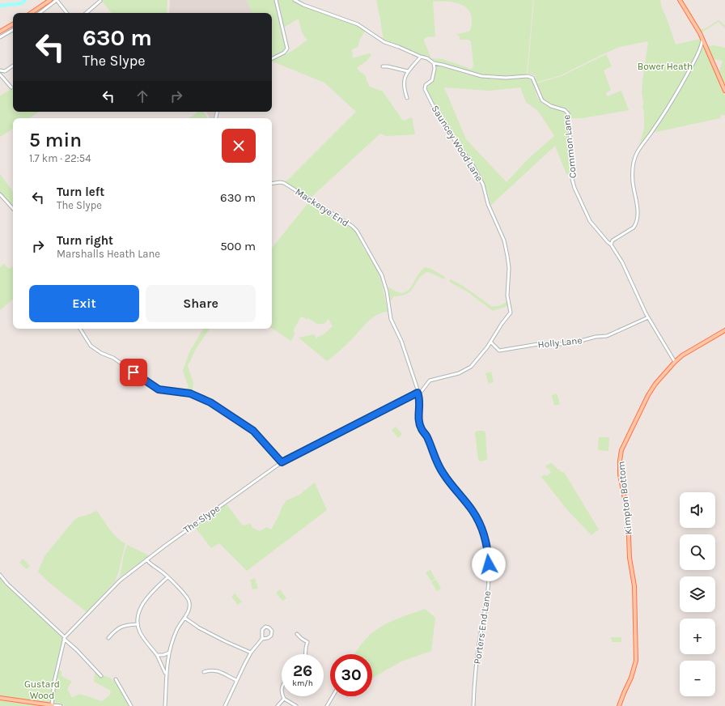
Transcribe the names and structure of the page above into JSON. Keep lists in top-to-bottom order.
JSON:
{
  "streets": {
    "main road": ["Kimpton Bottom"],
    "street": [
      "Sauncey Wood Lane",
      "Common Lane",
      "Mackerye End",
      "Holly Lane",
      "The Slype",
      "Porters End Lane"
    ]
  },
  "crossings": [
    ["Sauncey Wood Lane", "Common Lane"],
    ["Sauncey Wood Lane", "Mackerye End"],
    ["Sauncey Wood Lane", "Holly Lane"],
    ["Sauncey Wood Lane", "The Slype"],
    ["Sauncey Wood Lane", "Porters End Lane"],
    ["Mackerye End", "The Slype"],
    ["Mackerye End", "Porters End Lane"],
    ["The Slype", "Porters End Lane"]
  ],
  "parks": ["Bower Heath", "Gustard Wood"],
  "page": {
    "turn": ["630 m", "The Slype"],
    "heading": ["5 min", "1.7 km · 22:54"],
    "list": [
      {
        "name": "Turn left",
        "note": "The Slype",
        "value": "630 m"
      },
      {
        "name": "Turn right",
        "note": "Marshalls Heath Lane",
        "value": "500 m"
      }
    ],
    "buttons": ["Exit", "Share"],
    "map_buttons": ["+", "−"],
    "speed": "26 km/h",
    "limit": "30"
  }
}
